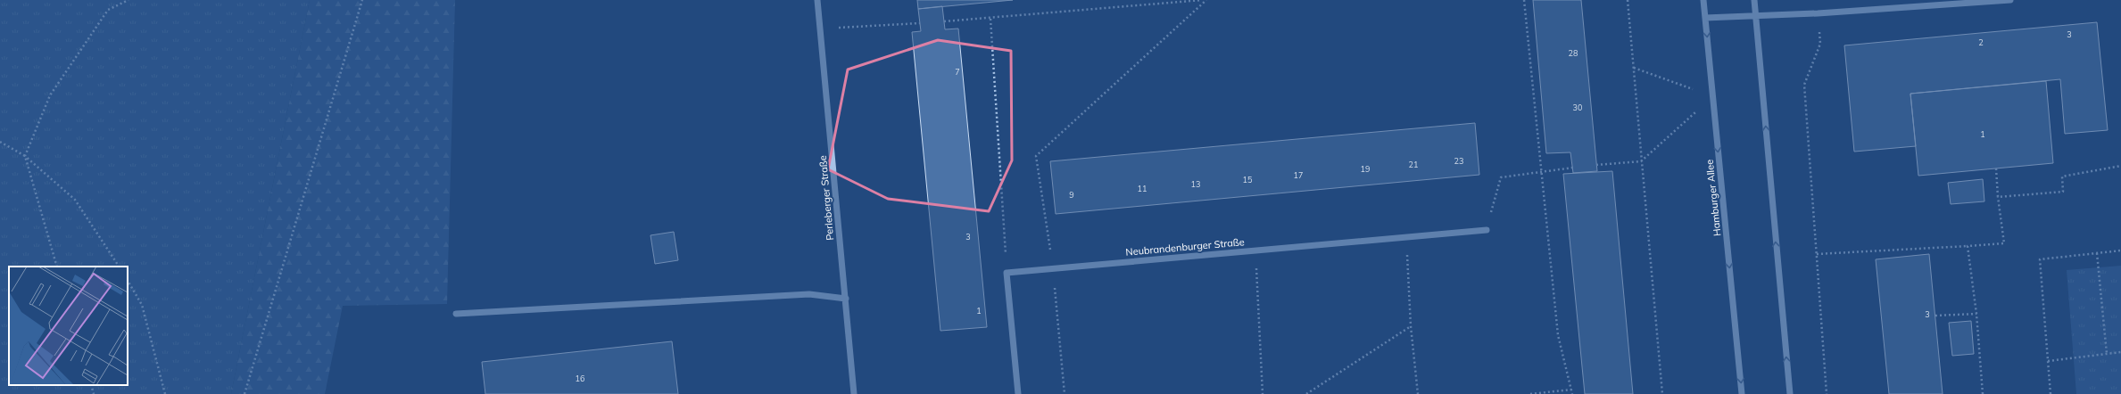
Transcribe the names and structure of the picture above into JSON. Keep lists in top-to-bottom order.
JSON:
{
  "streets": {
    "street": ["Perleberger Straße", "Hamburger Allee", "Neubrandenburger Straße"]
  },
  "house_numbers": [
    "3",
    "2",
    "28",
    "7",
    "30",
    "1",
    "23",
    "21",
    "19",
    "17",
    "15",
    "13",
    "11",
    "9",
    "3",
    "1",
    "3",
    "16"
  ]
}
